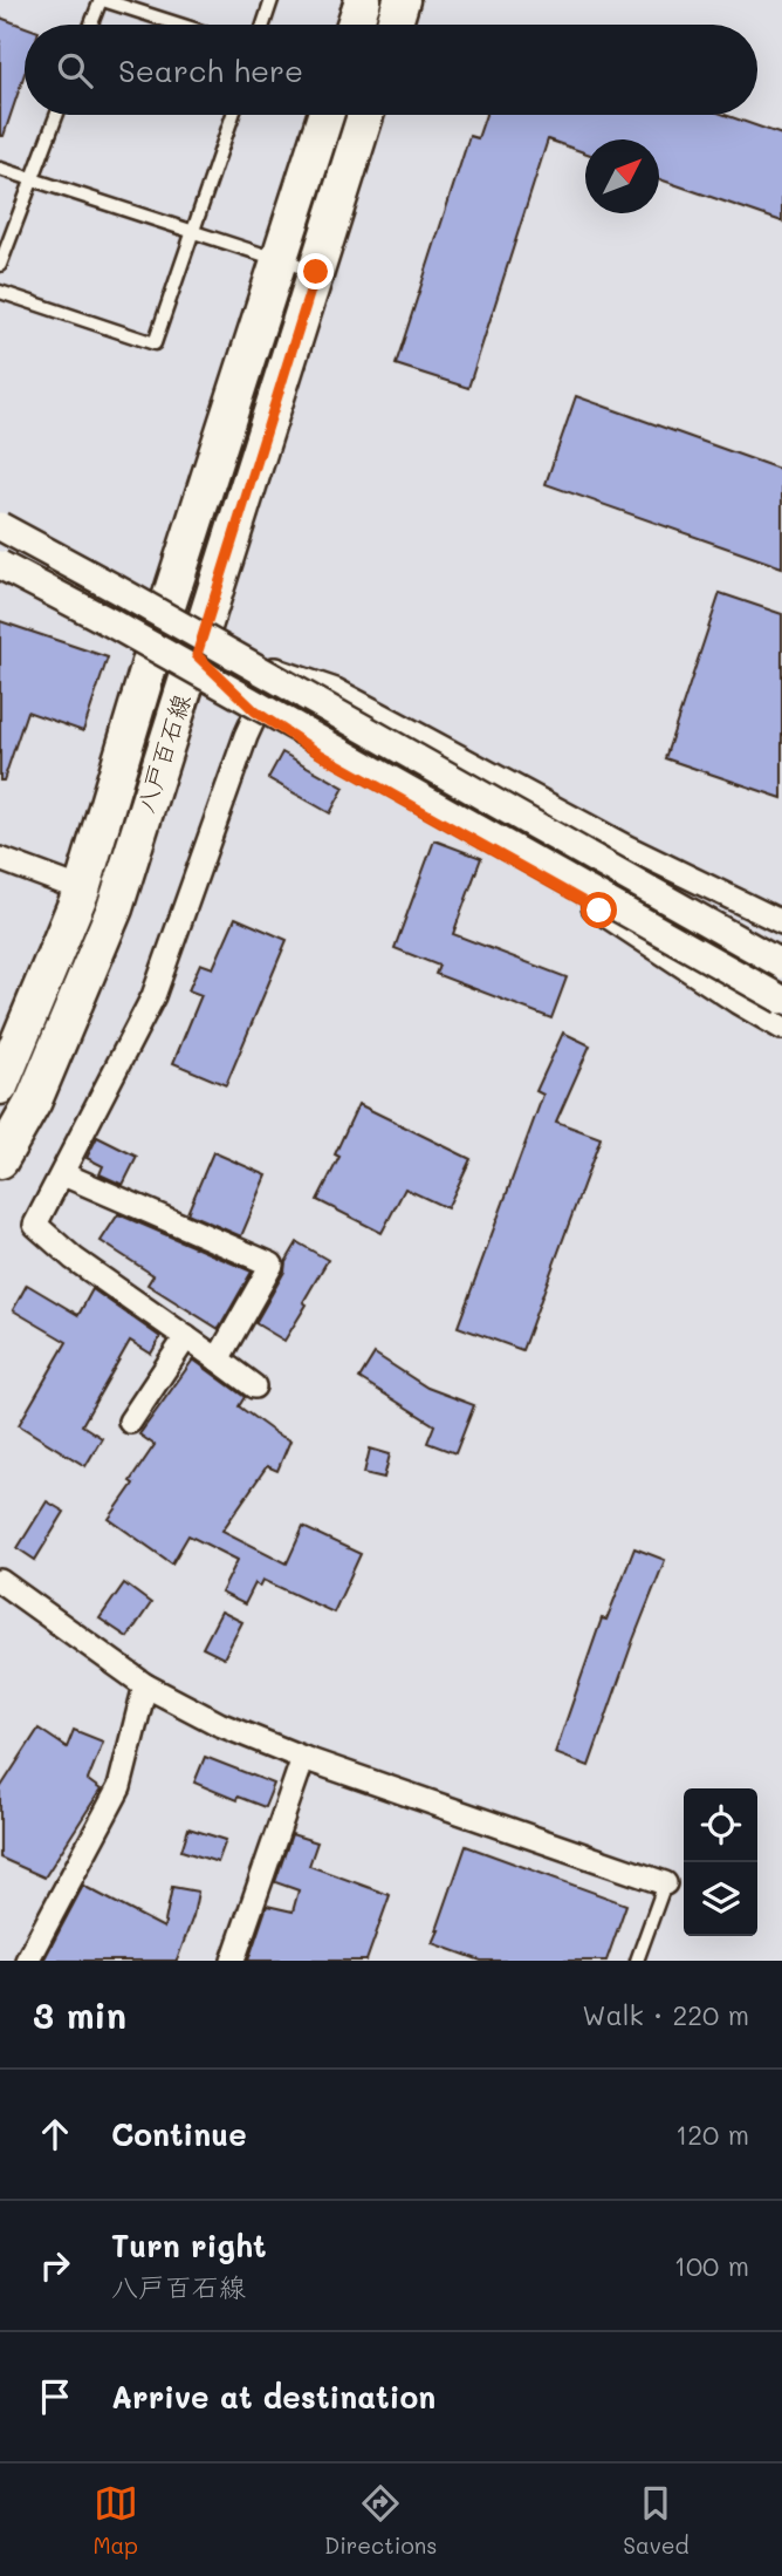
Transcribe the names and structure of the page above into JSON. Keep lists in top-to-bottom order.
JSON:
{
  "streets": {
    "main road": ["八戸百石線"]
  },
  "north": "top right",
  "page": {
    "search": "Search here",
    "heading": ["3 min", "Walk · 220 m"],
    "list": [
      ["Continue", "120 m"],
      ["Turn right", "八戸百石線", "100 m"],
      "Arrive at destination"
    ],
    "nav": ["Map", "Directions", "Saved"]
  }
}
